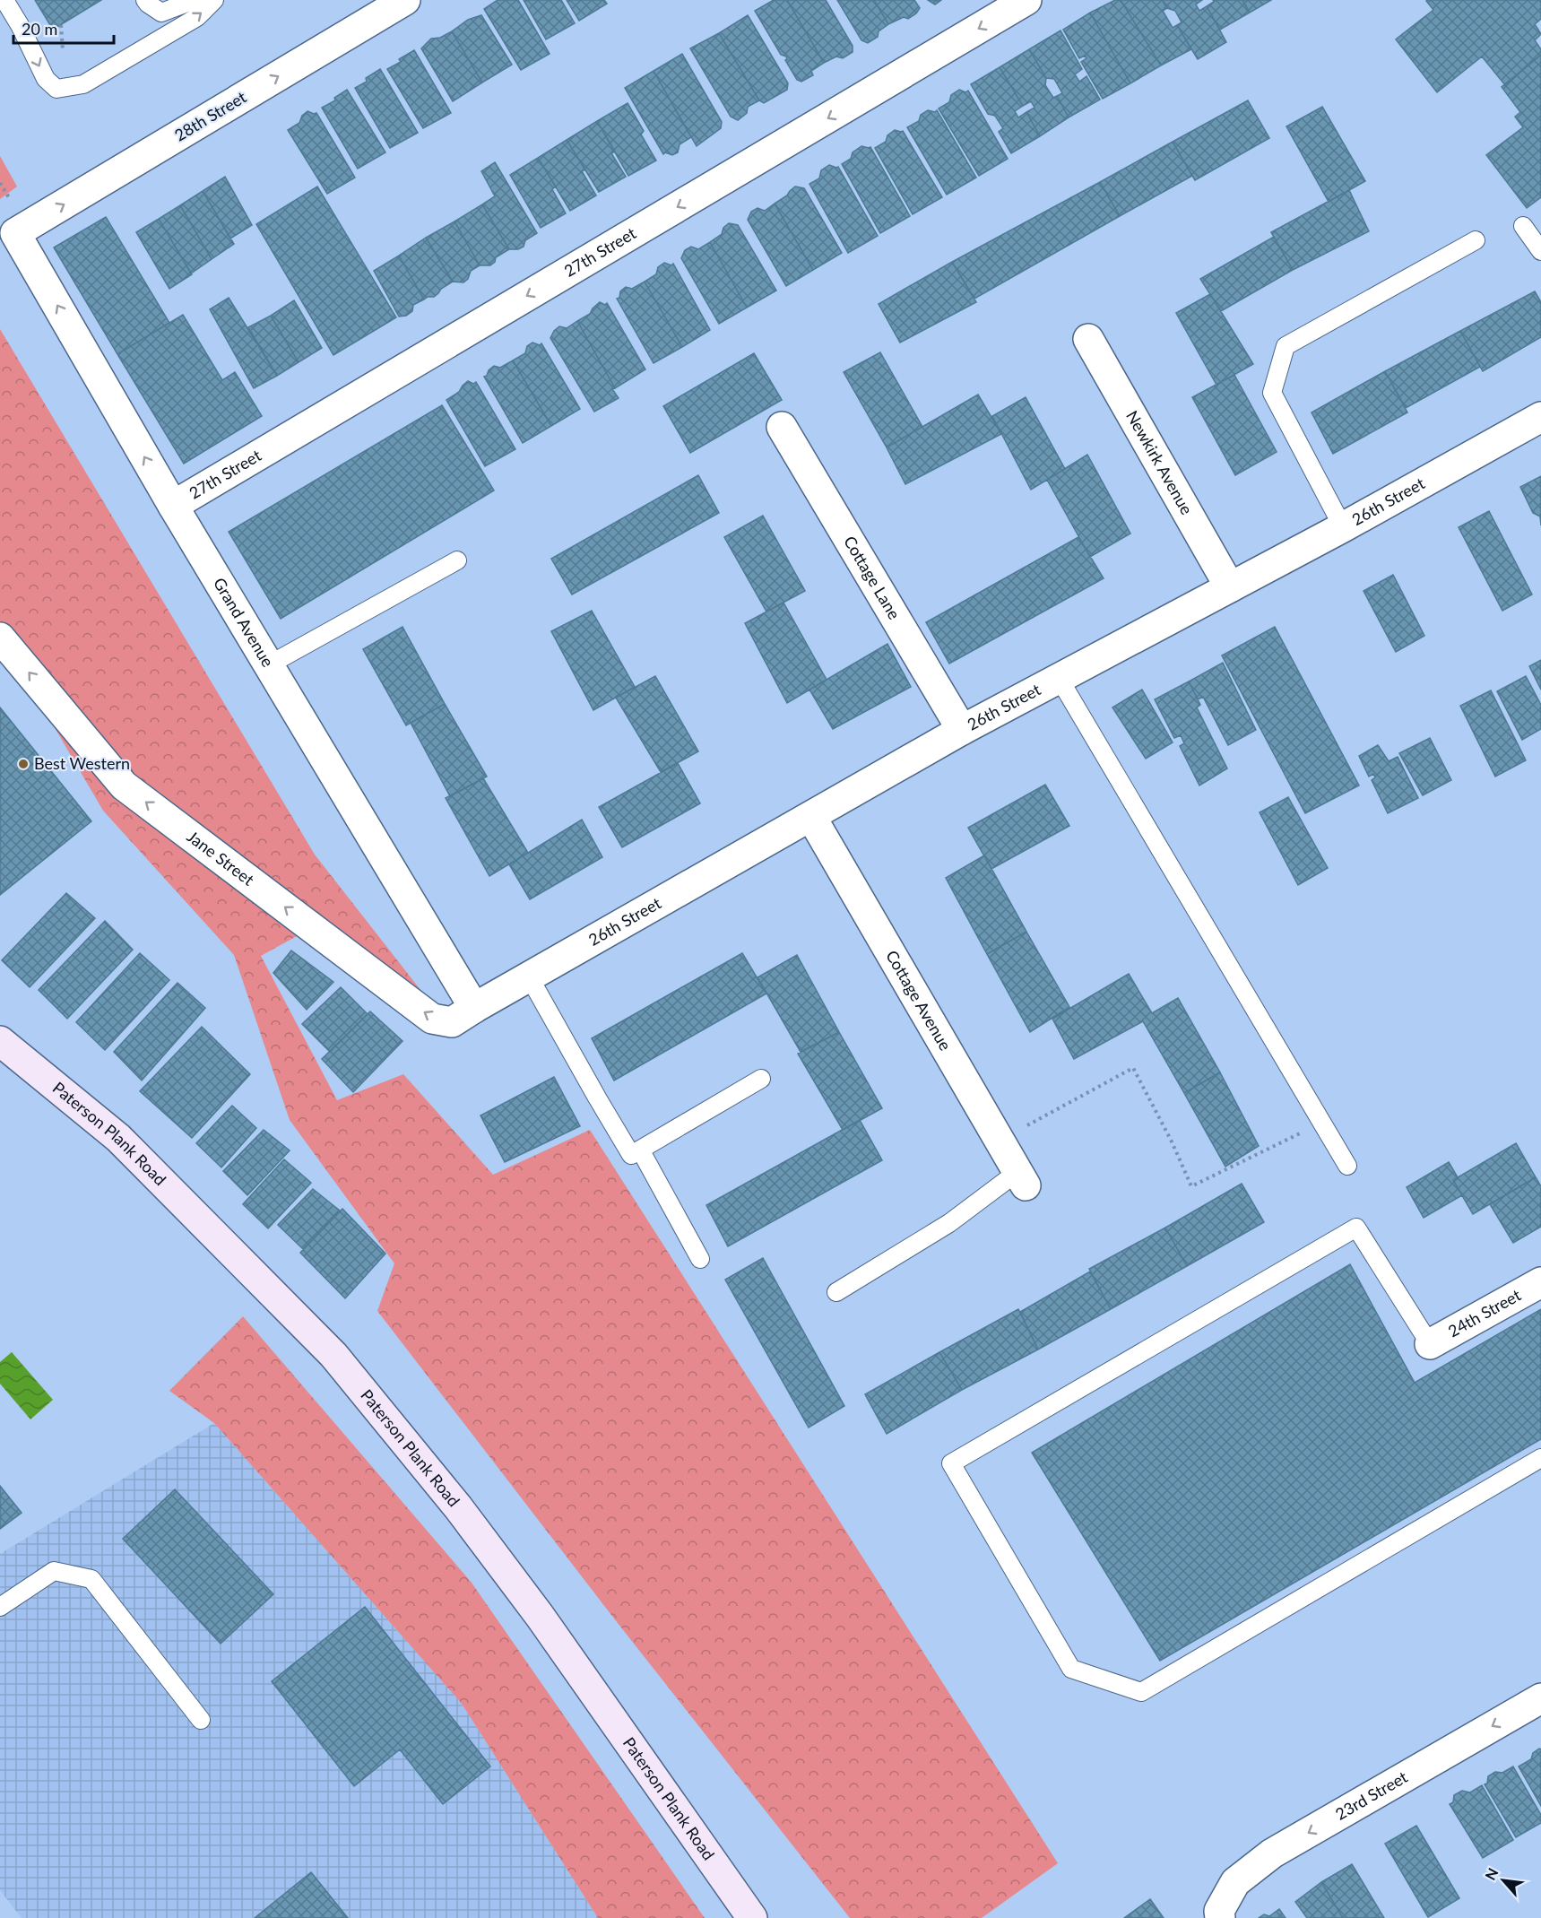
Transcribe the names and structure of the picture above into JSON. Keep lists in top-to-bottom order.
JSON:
{
  "streets": {
    "main road": ["Paterson Plank Road"],
    "street": [
      "28th Street",
      "27th Street",
      "Newkirk Avenue",
      "26th Street",
      "Cottage Lane",
      "Grand Avenue",
      "Jane Street",
      "Cottage Avenue",
      "24th Street",
      "23rd Street"
    ]
  },
  "crossings": [
    ["28th Street", "Grand Avenue"],
    ["27th Street", "Grand Avenue"],
    ["Newkirk Avenue", "26th Street"],
    ["26th Street", "Cottage Lane"],
    ["26th Street", "Grand Avenue"],
    ["26th Street", "Jane Street"],
    ["26th Street", "Cottage Avenue"],
    ["Grand Avenue", "Jane Street"]
  ],
  "one_way": [
    "28th Street",
    "27th Street",
    "Jane Street",
    "23rd Street"
  ],
  "places": ["Best Western"],
  "scale_bar": "20 m",
  "north": "top left"
}
